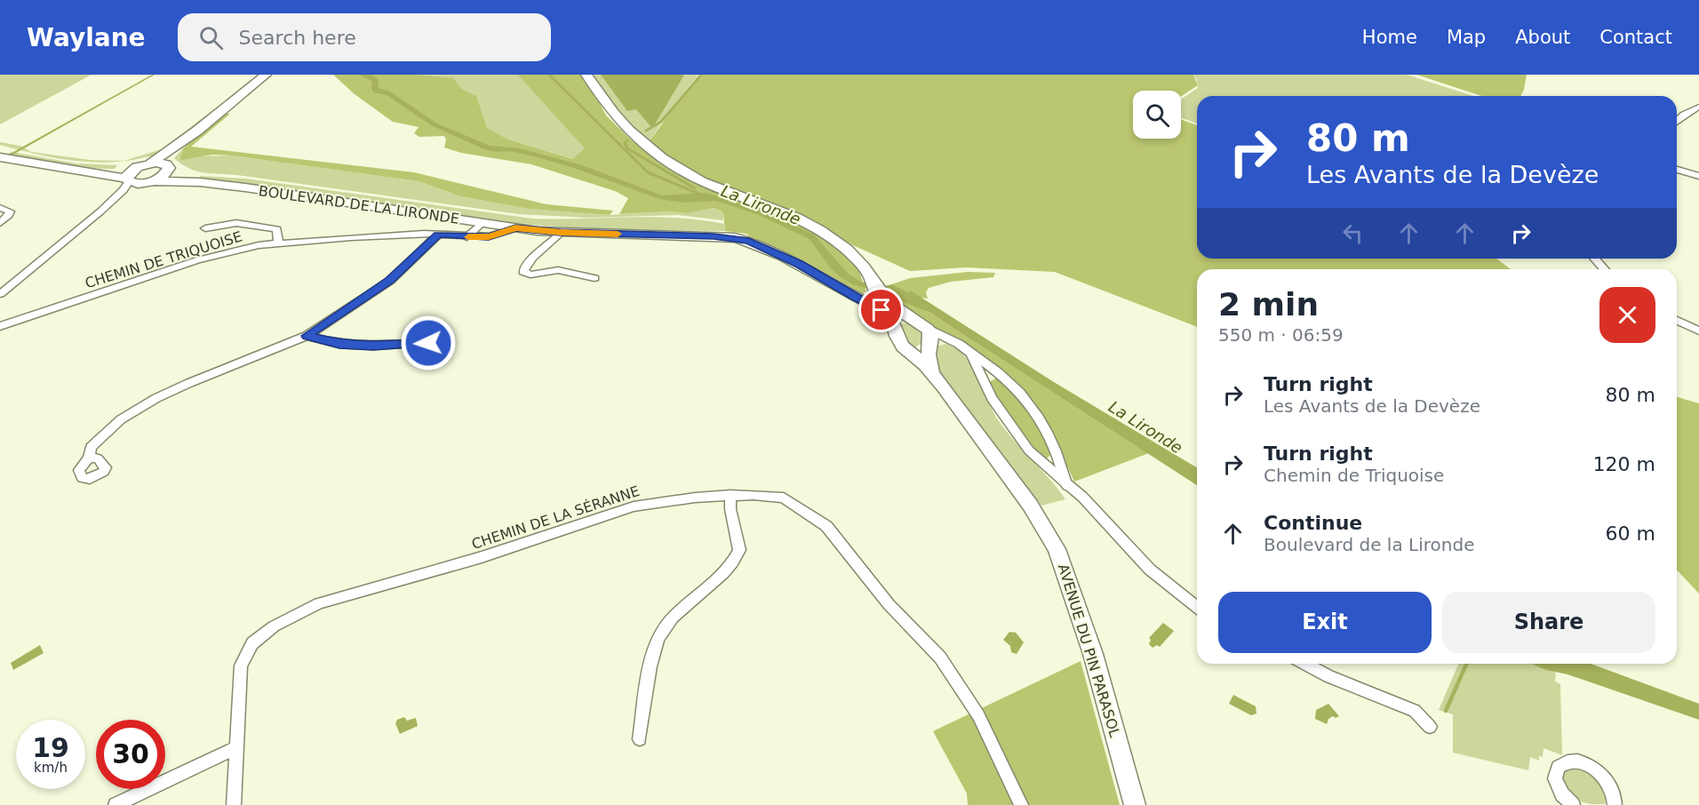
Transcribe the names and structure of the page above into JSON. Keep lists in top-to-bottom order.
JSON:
{
  "streets": {
    "street": [
      "BOULEVARD DE LA LIRONDE",
      "CHEMIN DE TRIQUOISE",
      "CHEMIN DE LA SÉRANNE",
      "AVENUE DU PIN PARASOL"
    ]
  },
  "crossings": [
    ["BOULEVARD DE LA LIRONDE", "CHEMIN DE TRIQUOISE"],
    ["BOULEVARD DE LA LIRONDE", "AVENUE DU PIN PARASOL"]
  ],
  "water": ["La Lironde"],
  "page": {
    "header": "Waylane",
    "search": "Search here",
    "nav": [
      "Home",
      "Map",
      "About",
      "Contact"
    ],
    "turn": ["80 m", "Les Avants de la Devèze"],
    "heading": ["2 min", "550 m · 06:59"],
    "list": [
      {
        "name": "Turn right",
        "note": "Les Avants de la Devèze",
        "value": "80 m"
      },
      {
        "name": "Turn right",
        "note": "Chemin de Triquoise",
        "value": "120 m"
      },
      {
        "name": "Continue",
        "note": "Boulevard de la Lironde",
        "value": "60 m"
      }
    ],
    "buttons": ["Exit", "Share"],
    "speed": "19 km/h",
    "limit": "30"
  }
}
